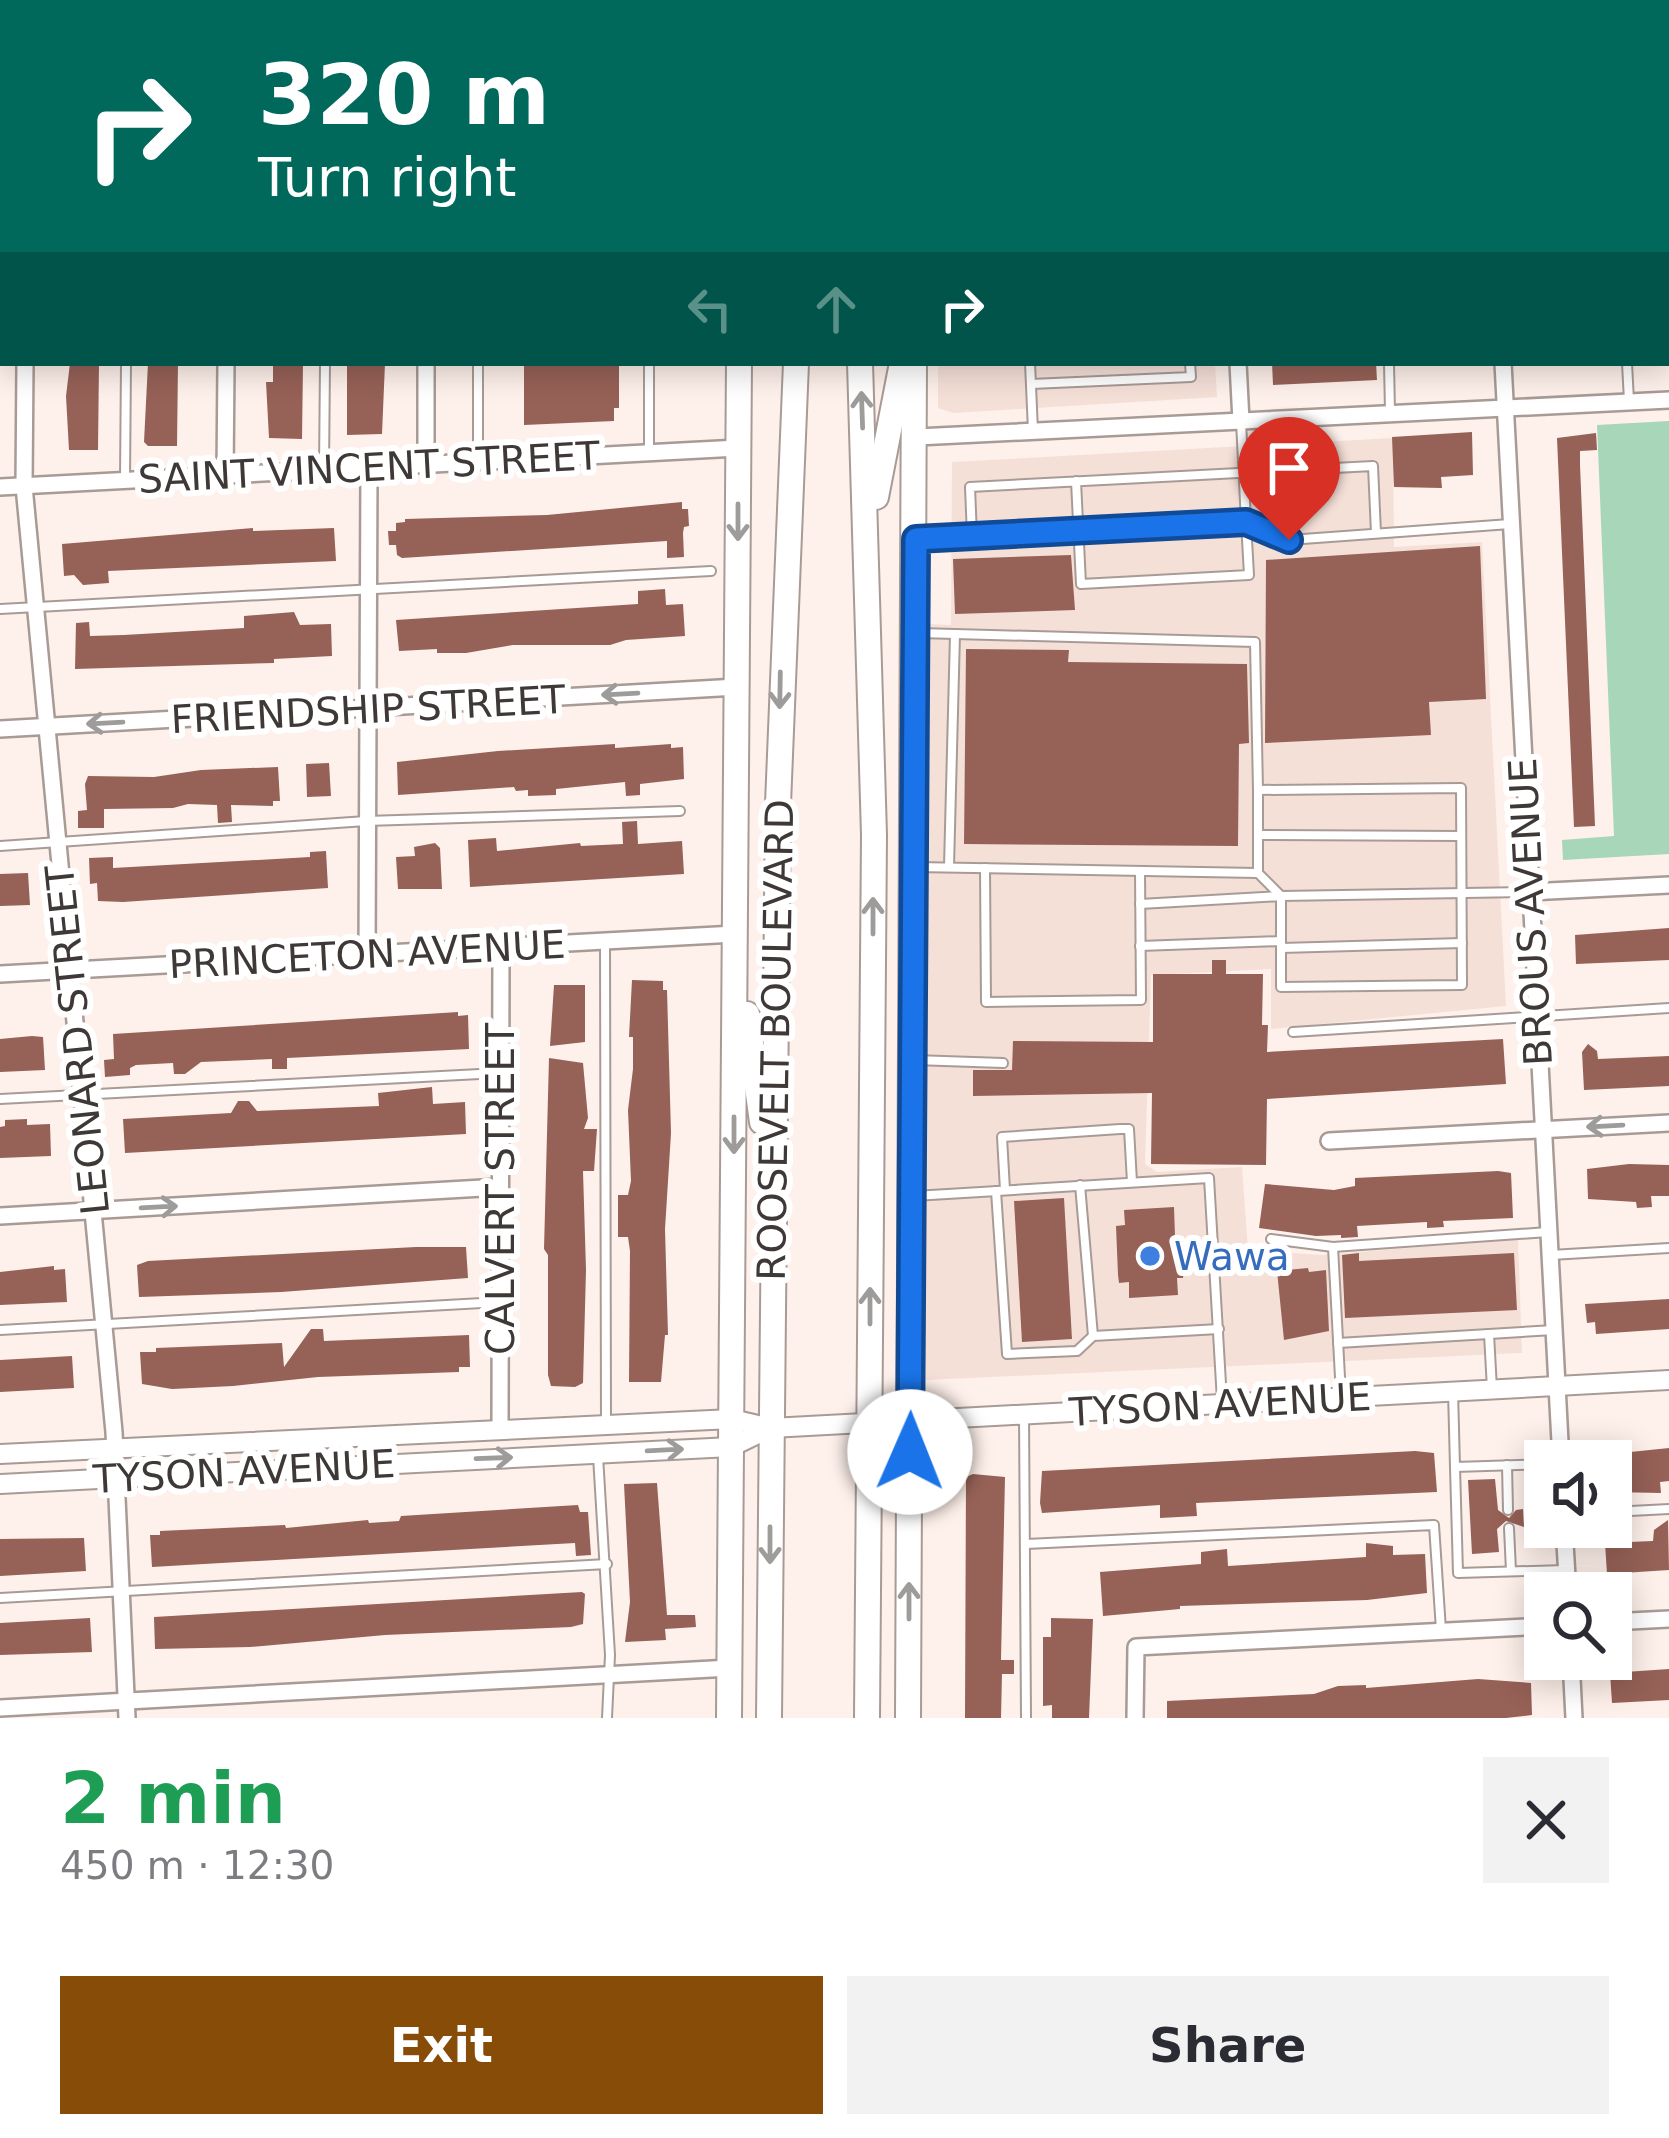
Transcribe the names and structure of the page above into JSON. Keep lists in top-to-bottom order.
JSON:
{
  "streets": {
    "highway": ["ROOSEVELT BOULEVARD"],
    "street": [
      "SAINT VINCENT STREET",
      "FRIENDSHIP STREET",
      "BROUS AVENUE",
      "PRINCETON AVENUE",
      "LEONARD STREET",
      "CALVERT STREET",
      "TYSON AVENUE"
    ]
  },
  "crossings": [
    ["SAINT VINCENT STREET", "LEONARD STREET"],
    ["SAINT VINCENT STREET", "ROOSEVELT BOULEVARD"],
    ["FRIENDSHIP STREET", "LEONARD STREET"],
    ["FRIENDSHIP STREET", "ROOSEVELT BOULEVARD"],
    ["BROUS AVENUE", "TYSON AVENUE"],
    ["PRINCETON AVENUE", "LEONARD STREET"],
    ["PRINCETON AVENUE", "ROOSEVELT BOULEVARD"],
    ["PRINCETON AVENUE", "CALVERT STREET"],
    ["LEONARD STREET", "TYSON AVENUE"],
    ["ROOSEVELT BOULEVARD", "TYSON AVENUE"],
    ["CALVERT STREET", "TYSON AVENUE"]
  ],
  "one_way": ["FRIENDSHIP STREET"],
  "places": ["Wawa"],
  "page": {
    "turn": ["320 m", "Turn right"],
    "heading": ["2 min", "450 m · 12:30"],
    "buttons": ["Exit", "Share"]
  }
}
